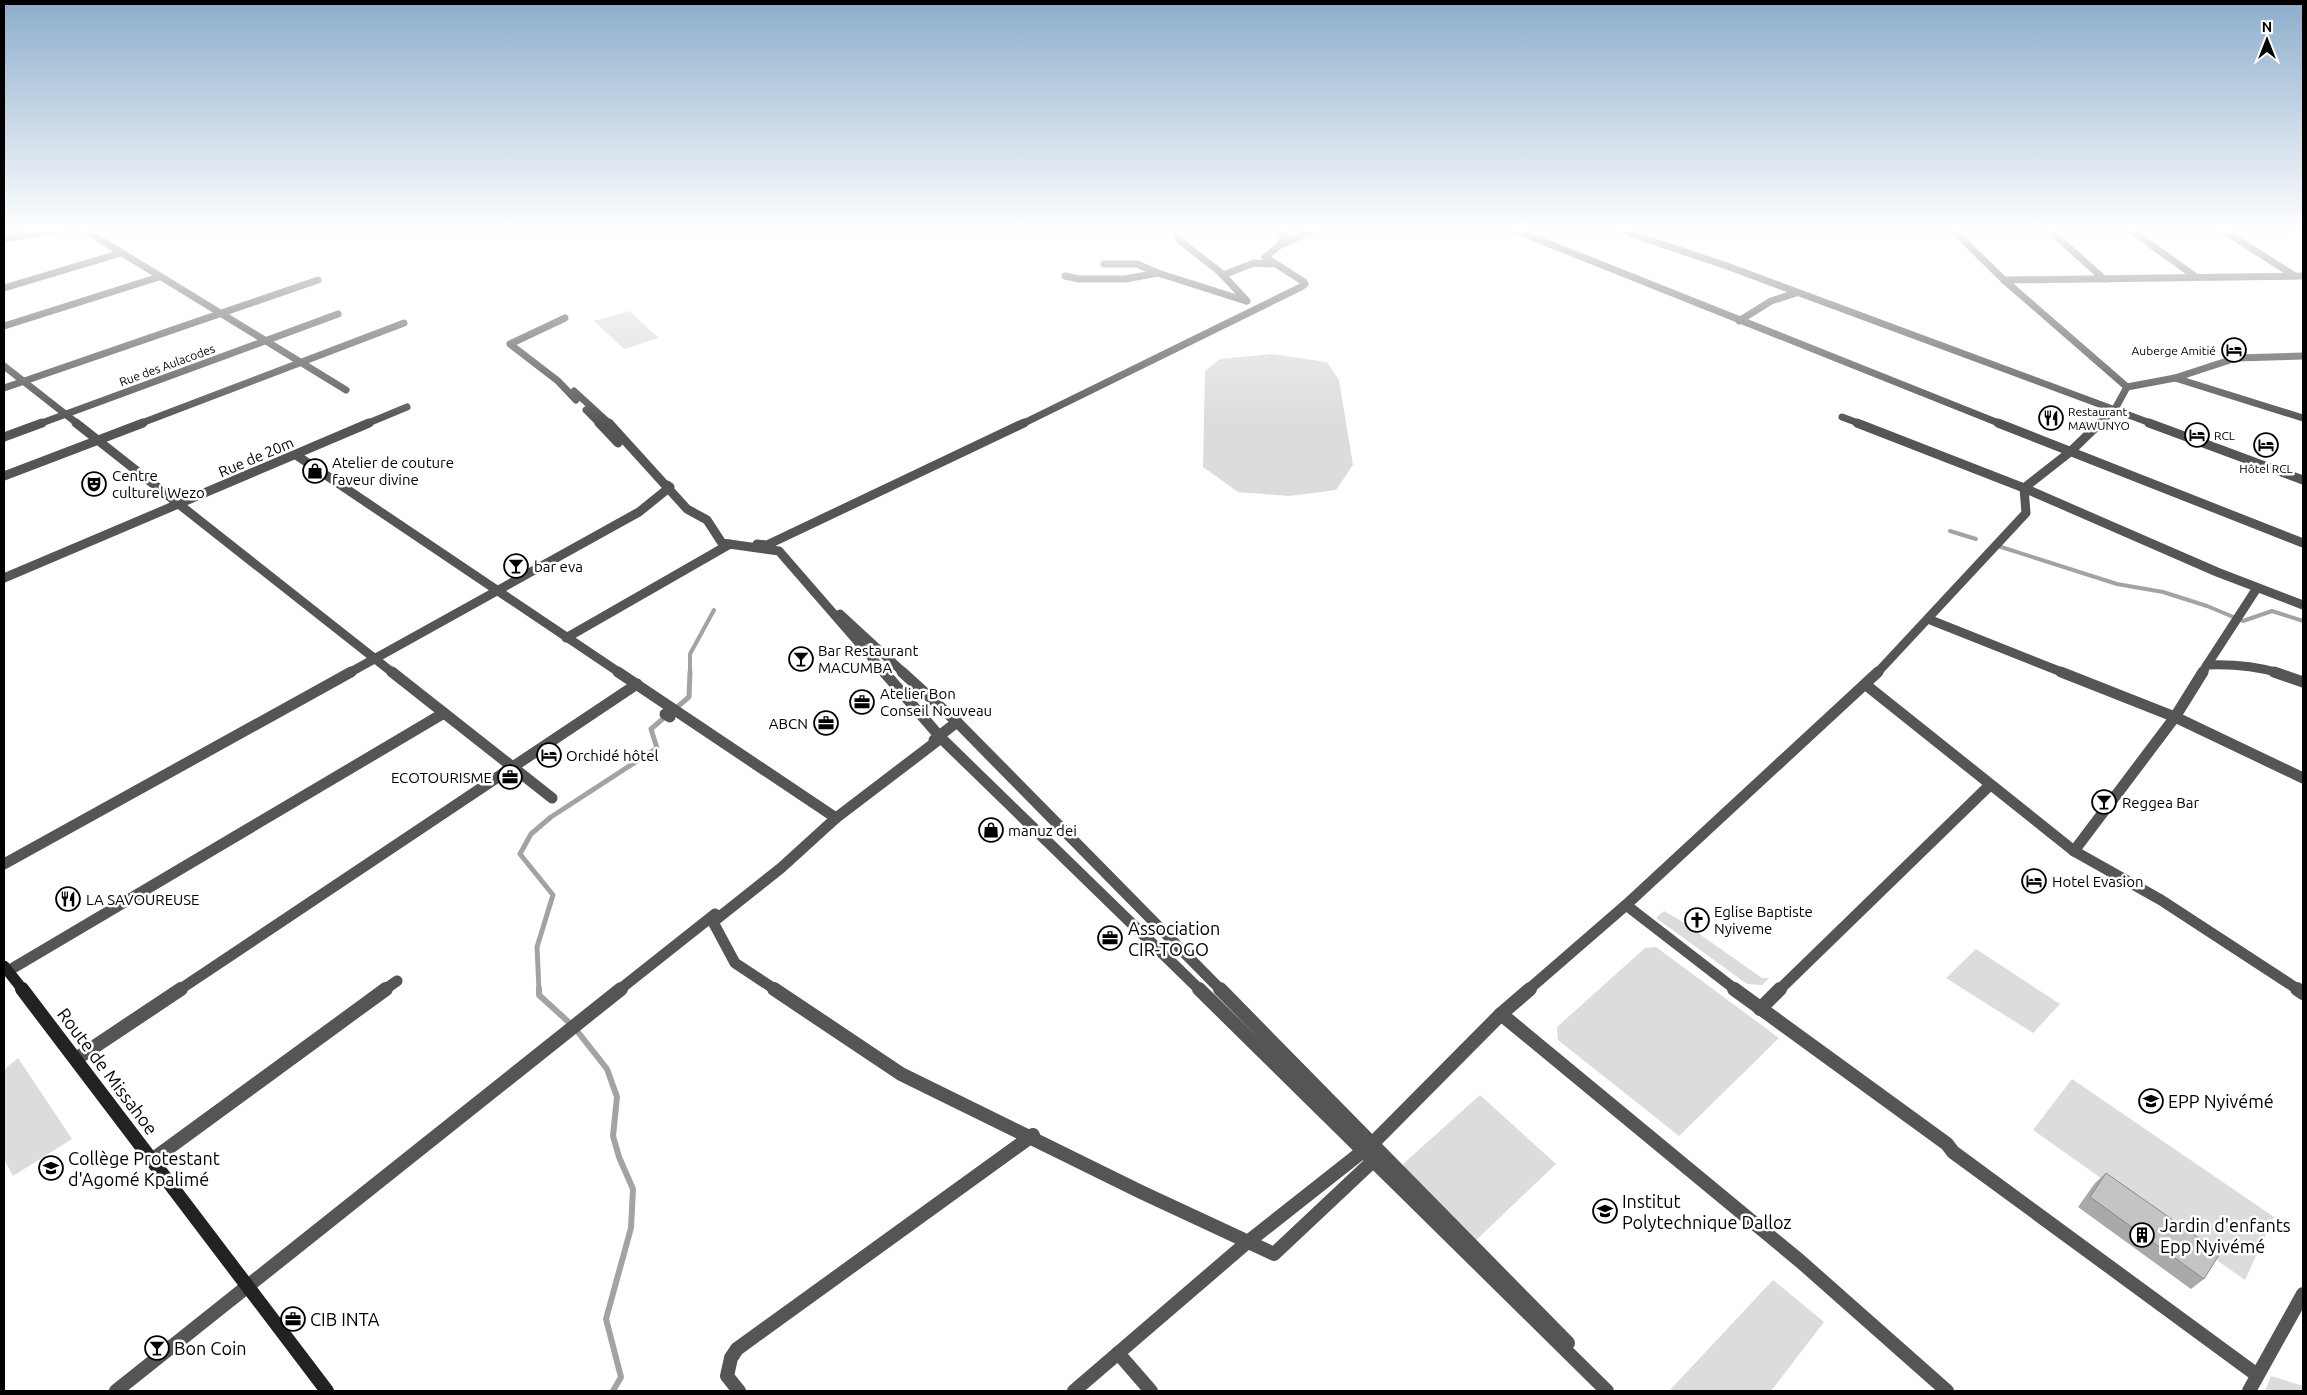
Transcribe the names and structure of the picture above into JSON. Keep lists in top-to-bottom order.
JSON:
{
  "streets": {
    "main road": ["Route de Missahoe"],
    "street": ["Rue des Aulacodes", "Rue de 20m"]
  },
  "places": {
    "hotel": [
      "Auberge Amitié",
      "RCL",
      "Hôtel RCL",
      "Orchidé hôtel",
      "Hotel Evasion"
    ],
    "restaurant": ["Restaurant MAWUNYO", "LA SAVOUREUSE"],
    "shop": ["Atelier de couture faveur divine", "manuz dei"],
    "theatre": ["Centre culturel Wezo"],
    "bar": [
      "bar eva",
      "Bar Restaurant MACUMBA",
      "Reggea Bar",
      "Bon Coin"
    ],
    "office": [
      "Atelier Bon Conseil Nouveau",
      "ABCN",
      "ECOTOURISME",
      "Association CIR-TOGO",
      "CIB INTA"
    ],
    "church": ["Eglise Baptiste Nyiveme"],
    "school or university": ["EPP Nyivémé", "Collège Protestant d'Agomé Kpalimé", "Institut Polytechnique Dalloz"],
    "building": ["Jardin d'enfants Epp Nyivémé"]
  },
  "north": "top"
}
